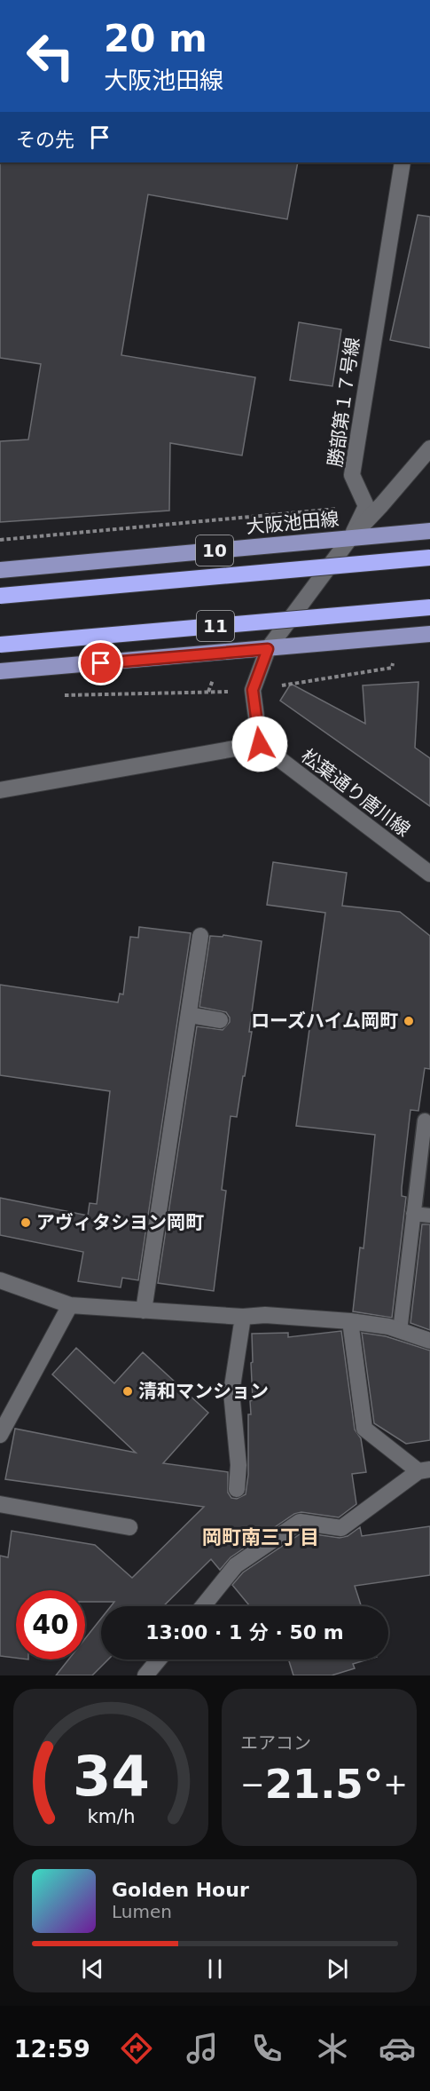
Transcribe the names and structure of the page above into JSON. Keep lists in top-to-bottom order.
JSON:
{
  "streets": {
    "highway": ["11"],
    "main road": ["大阪池田線", "10"],
    "street": ["勝部第１７号線", "松葉通り唐川線"]
  },
  "crossings": [
    ["勝部第１７号線", "大阪池田線"]
  ],
  "districts": ["岡町南三丁目"],
  "places": ["ローズハイム岡町", "アヴィタシヨン岡町", "清和マンション"],
  "page": {
    "turn": ["20 m", "大阪池田線"],
    "then": "その先",
    "limit": "40",
    "trip": "13:00 · 1 分 · 50 m",
    "tile": "エアコン",
    "heat": ["−", "21.5°", "+"],
    "song": ["Golden Hour", "Lumen"],
    "tabs": "12:59",
    "gauge": ["34", "km/h"]
  }
}
